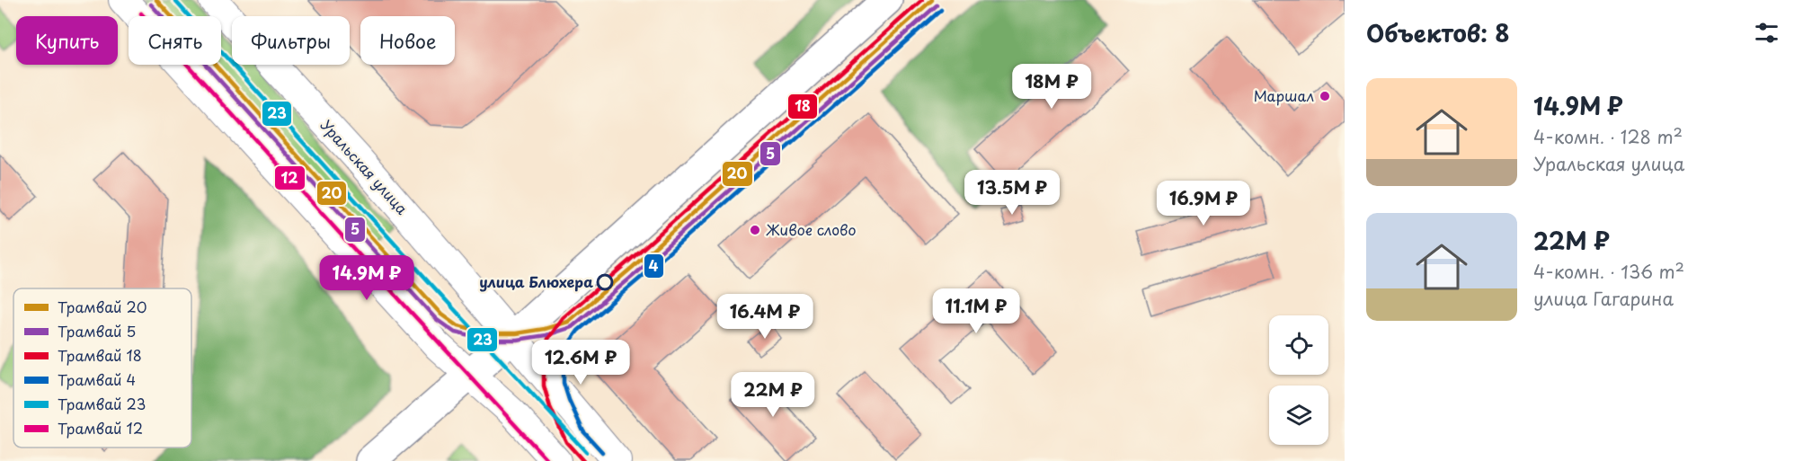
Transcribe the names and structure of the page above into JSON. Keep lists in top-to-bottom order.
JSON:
{
  "streets": {
    "main road": ["Уральская улица"]
  },
  "places": ["Маршал", "Живое слово", "улица Блюхера"],
  "lines": [
    "tram line 20",
    "tram line 18",
    "tram line 23",
    "tram line 5",
    "tram line 4",
    "tram line 12"
  ],
  "legend": [
    "Трамвай 20",
    "Трамвай 5",
    "Трамвай 18",
    "Трамвай 4",
    "Трамвай 23",
    "Трамвай 12"
  ],
  "page": {
    "heading": "Объектов: 8",
    "chip": [
      "Купить",
      "Снять",
      "Фильтры",
      "Новое"
    ],
    "price": [
      "18M ₽",
      "13.5M ₽",
      "16.9M ₽",
      "14.9M ₽",
      "11.1M ₽",
      "16.4M ₽",
      "12.6M ₽",
      "22M ₽"
    ],
    "list": [
      {
        "name": "14.9M ₽",
        "note": "4-комн. · 128 m² · Уральская улица"
      },
      {
        "name": "22M ₽",
        "note": "4-комн. · 136 m² · улица Гагарина"
      }
    ]
  }
}
